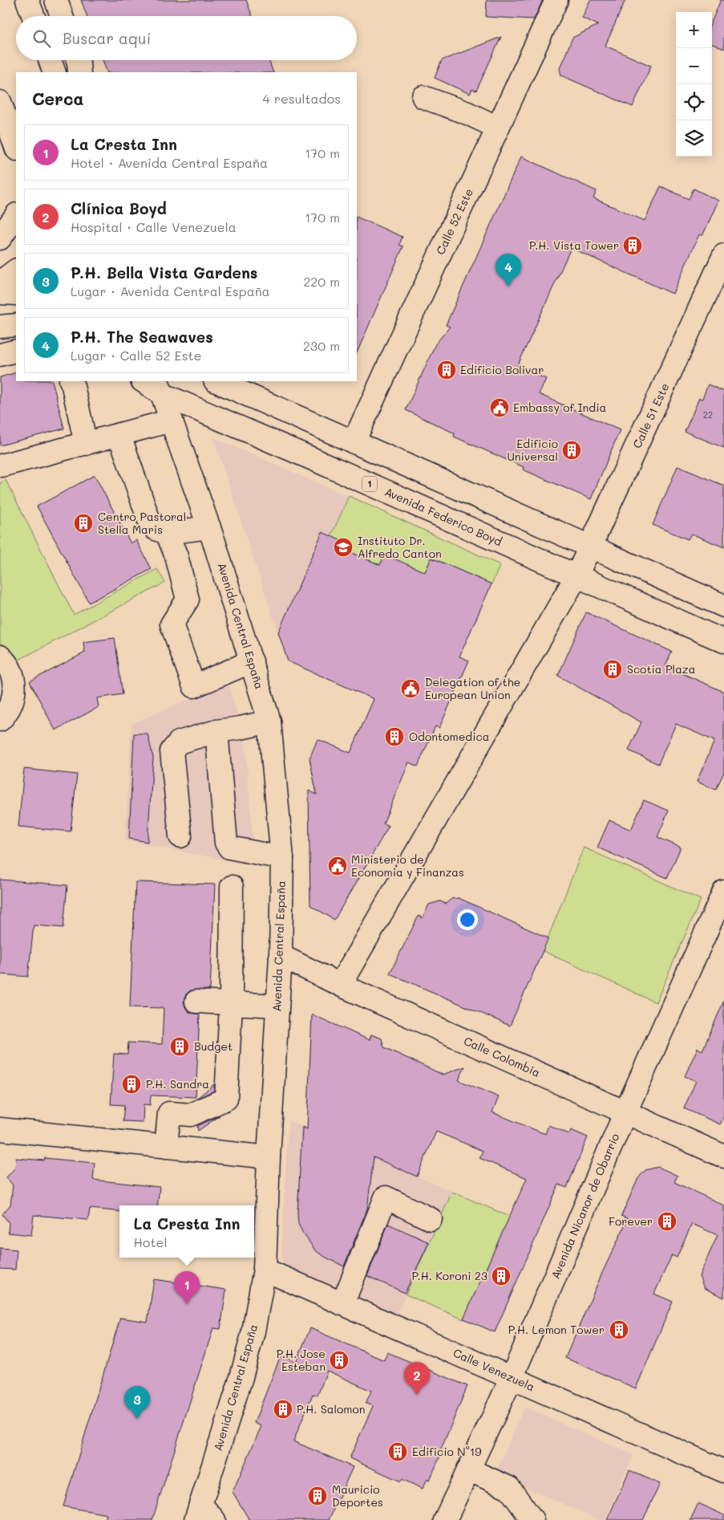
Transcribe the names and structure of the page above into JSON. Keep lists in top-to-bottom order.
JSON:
{
  "streets": {
    "main road": [
      "Calle 52 Este",
      "Calle 51 Este",
      "1",
      "Avenida Federico Boyd",
      "Avenida Central España",
      "Calle Colombia",
      "Avenida Nicanor de Obarrio",
      "Calle Venezuela"
    ]
  },
  "crossings": [
    ["Calle 51 Este", "Avenida Federico Boyd"],
    ["Calle 51 Este", "Calle Colombia"],
    ["1", "Avenida Federico Boyd"],
    ["1", "Avenida Central España"],
    ["Avenida Federico Boyd", "Avenida Central España"],
    ["Avenida Central España", "Calle Colombia"],
    ["Avenida Central España", "Calle Venezuela"],
    ["Calle Colombia", "Avenida Nicanor de Obarrio"],
    ["Avenida Nicanor de Obarrio", "Calle Venezuela"]
  ],
  "places": {
    "building": [
      "P.H. Vista Tower",
      "Edificio Bolivar",
      "Edificio Universal",
      "Centro Pastoral Stella Maris",
      "Scotia Plaza",
      "Odontomedica",
      "Budget",
      "P.H. Sandra",
      "Forever",
      "P.H. Koroni 23",
      "P.H. Lemon Tower",
      "P.H. Jose Esteban",
      "P.H. Salomon",
      "Edificio N°19",
      "Mauricio Deportes"
    ],
    "public building": ["Embassy of India", "Delegation of the European Union", "Ministerio de Economia y Finanzas"],
    "school or university": ["Instituto Dr. Alfredo Canton"]
  },
  "house_numbers": ["22"],
  "page": {
    "map_buttons": ["+", "−"],
    "search": "Buscar aquí",
    "heading": ["Cerca", "4 resultados"],
    "list": [
      {
        "mark": "1",
        "name": "La Cresta Inn",
        "note": "Hotel · Avenida Central España",
        "value": "170 m"
      },
      {
        "mark": "2",
        "name": "Clínica Boyd",
        "note": "Hospital · Calle Venezuela",
        "value": "170 m"
      },
      {
        "mark": "3",
        "name": "P.H. Bella Vista Gardens",
        "note": "Lugar · Avenida Central España",
        "value": "220 m"
      },
      {
        "mark": "4",
        "name": "P.H. The Seawaves",
        "note": "Lugar · Calle 52 Este",
        "value": "230 m"
      }
    ],
    "pins": [
      "4",
      "1",
      "2",
      "3"
    ],
    "popup": ["La Cresta Inn", "Hotel"]
  }
}
